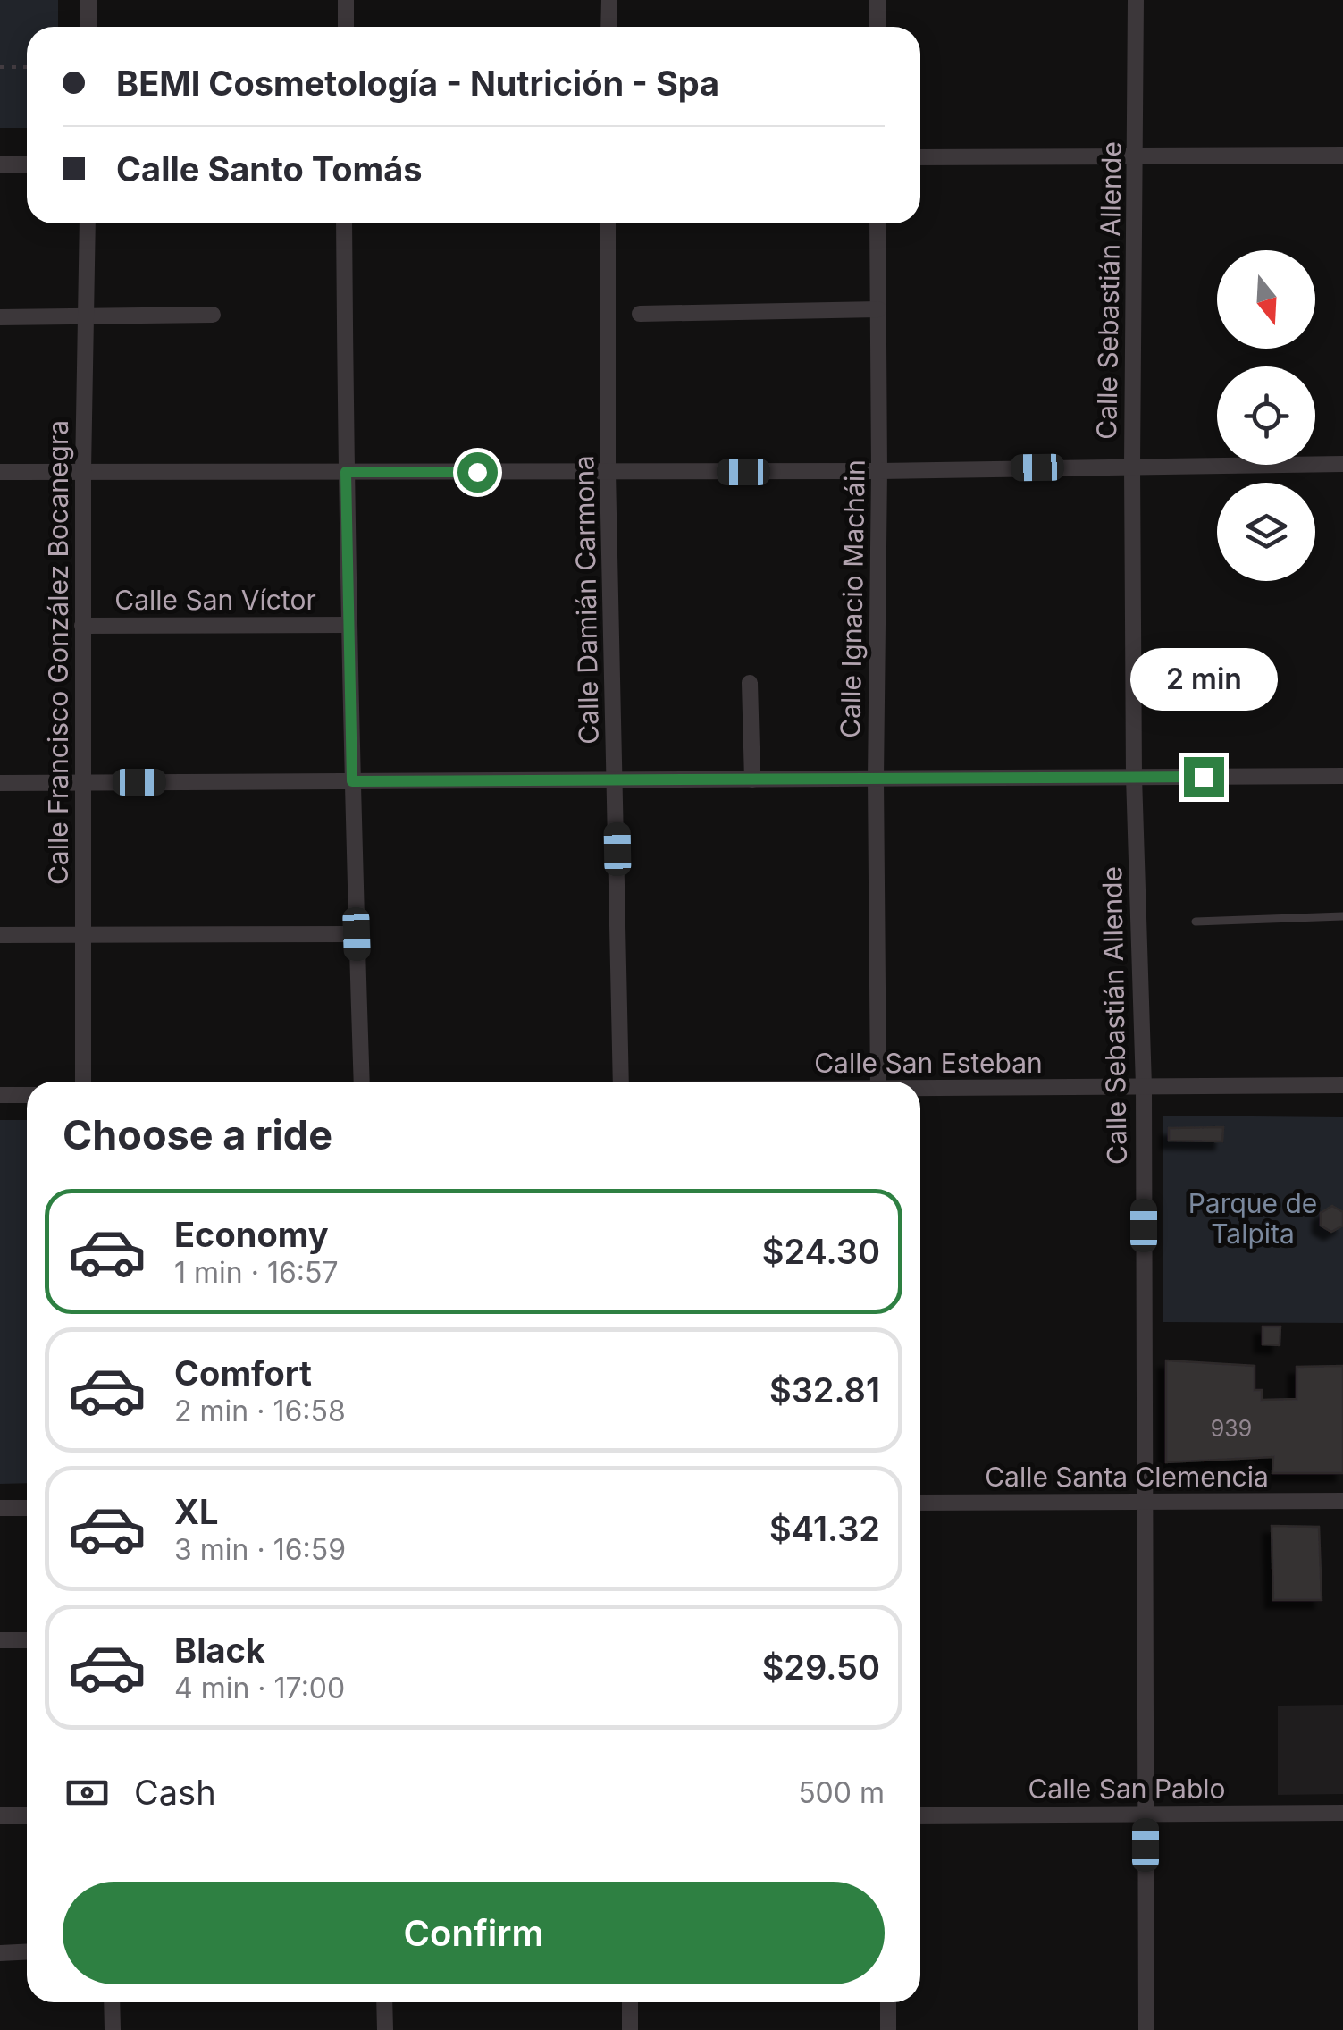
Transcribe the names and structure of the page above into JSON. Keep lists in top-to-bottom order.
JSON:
{
  "streets": {
    "street": [
      "Calle Sebastián Allende",
      "Calle Ignacio Macháin",
      "Calle Damián Carmona",
      "Calle San Víctor",
      "Calle Francisco González Bocanegra",
      "Calle San Esteban",
      "Calle Santa Clemencia",
      "Calle San Pablo"
    ]
  },
  "crossings": [
    ["Calle Sebastián Allende", "Calle San Esteban"],
    ["Calle Sebastián Allende", "Calle Santa Clemencia"],
    ["Calle Sebastián Allende", "Calle San Pablo"],
    ["Calle San Víctor", "Calle Francisco González Bocanegra"]
  ],
  "parks": ["Parque de Talpita"],
  "house_numbers": ["939"],
  "north": "bottom",
  "page": {
    "banner": ["BEMI Cosmetología - Nutrición - Spa", "Calle Santo Tomás"],
    "bubble": "2 min",
    "heading": "Choose a ride",
    "list": [
      {
        "name": "Economy",
        "note": "1 min · 16:57",
        "value": "$24.30"
      },
      {
        "name": "Comfort",
        "note": "2 min · 16:58",
        "value": "$32.81"
      },
      {
        "name": "XL",
        "note": "3 min · 16:59",
        "value": "$41.32"
      },
      {
        "name": "Black",
        "note": "4 min · 17:00",
        "value": "$29.50"
      }
    ],
    "pay": ["Cash", "500 m"],
    "buttons": "Confirm"
  }
}
